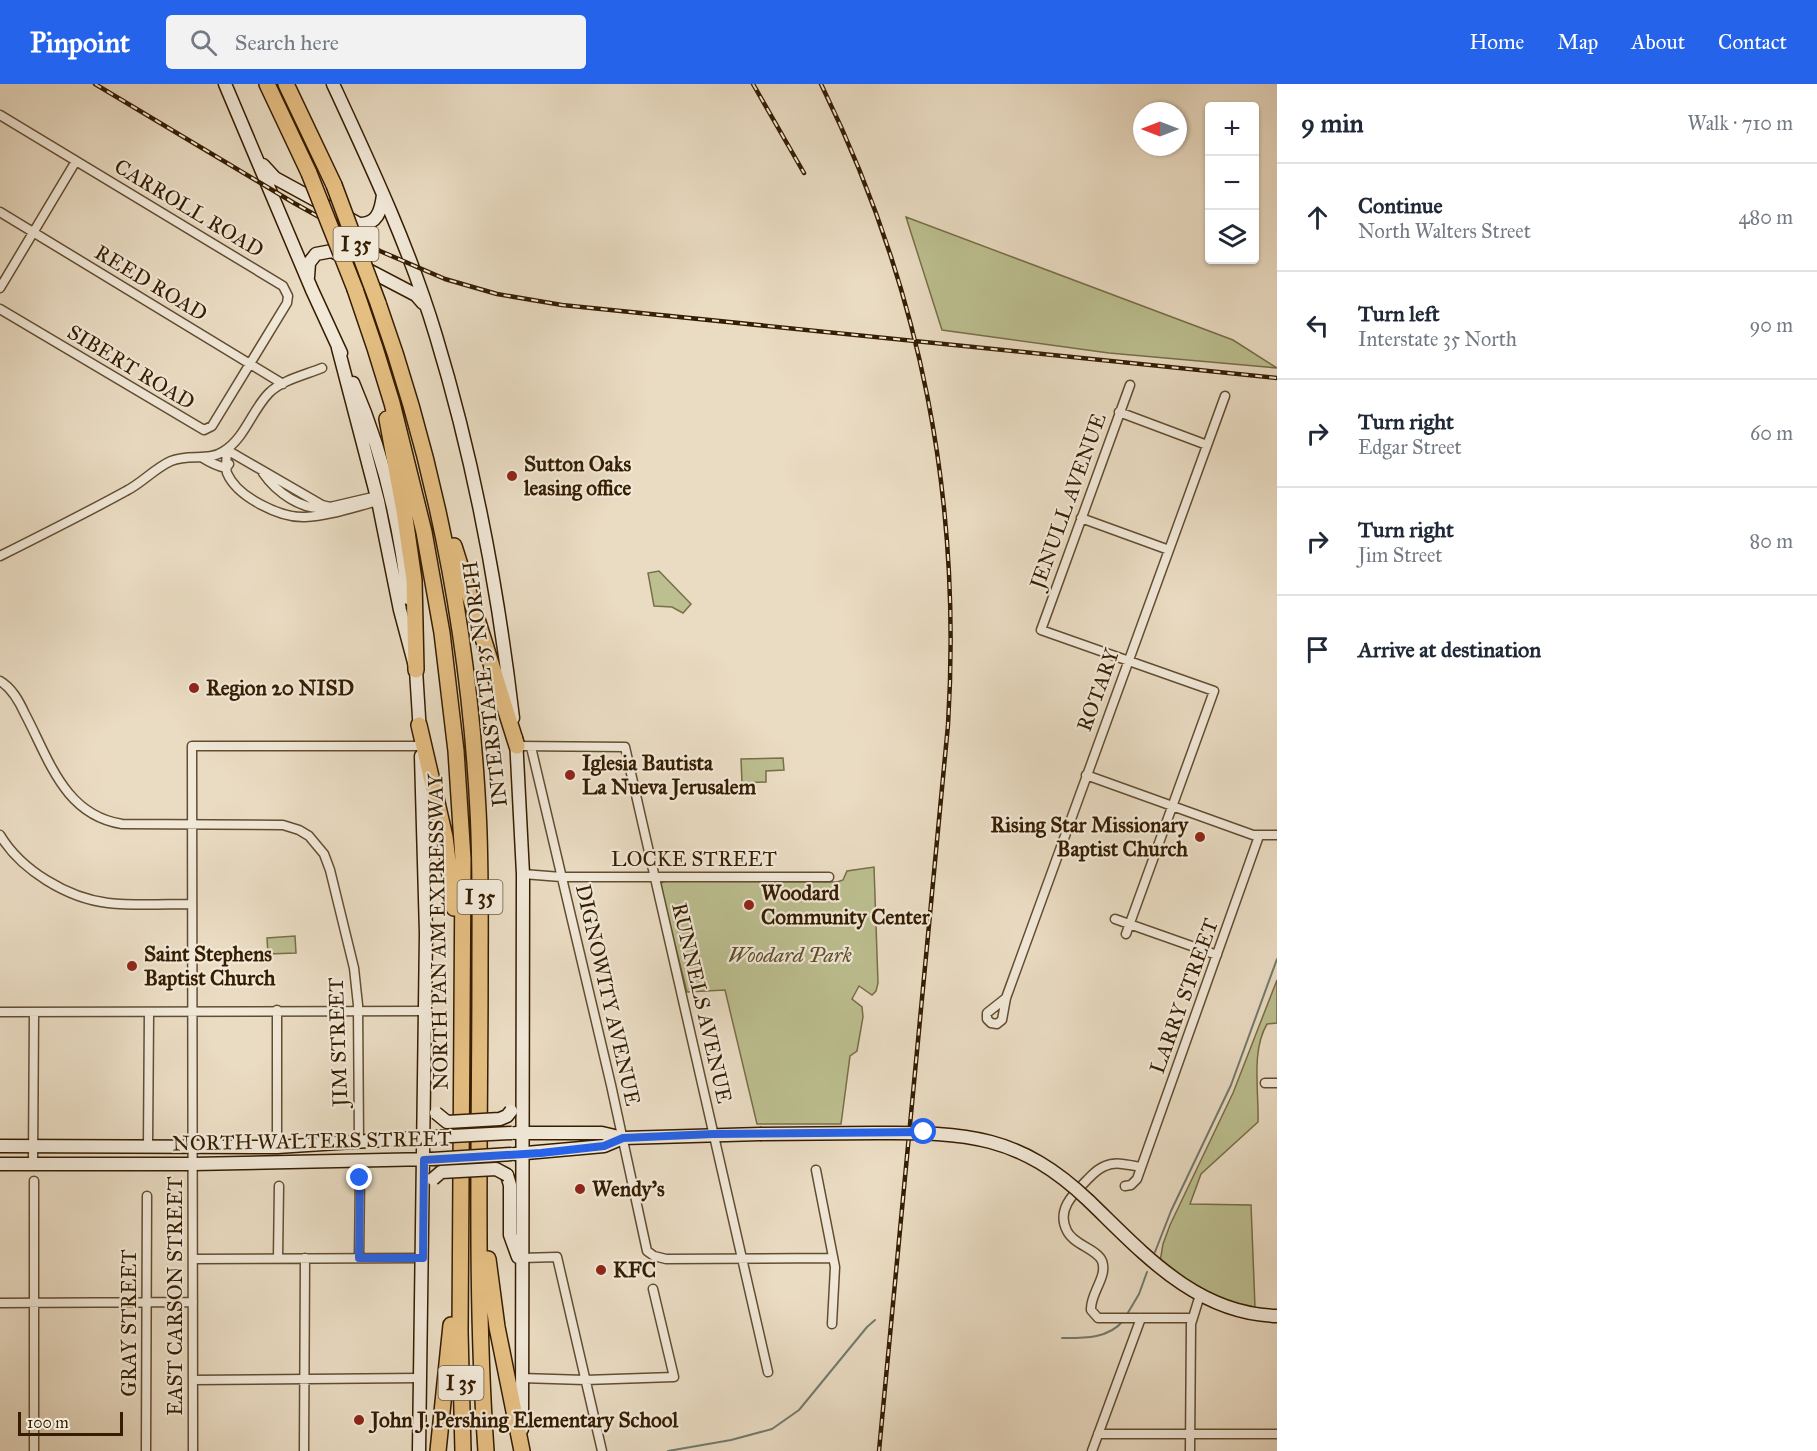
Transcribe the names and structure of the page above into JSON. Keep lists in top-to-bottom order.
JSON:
{
  "streets": {
    "highway": ["I 35", "NORTH PAN AM EXPRESSWAY"],
    "main road": ["INTERSTATE 35 NORTH", "NORTH WALTERS STREET"],
    "street": [
      "CARROLL ROAD",
      "REED ROAD",
      "SIBERT ROAD",
      "JENULL AVENUE",
      "ROTARY",
      "LOCKE STREET",
      "DIGNOWITY AVENUE",
      "LARRY STREET",
      "RUNNELS AVENUE",
      "JIM STREET",
      "EAST CARSON STREET",
      "GRAY STREET"
    ]
  },
  "crossings": [
    ["CARROLL ROAD", "REED ROAD"],
    ["CARROLL ROAD", "SIBERT ROAD"],
    ["REED ROAD", "SIBERT ROAD"],
    ["JENULL AVENUE", "ROTARY"],
    ["INTERSTATE 35 NORTH", "LOCKE STREET"],
    ["INTERSTATE 35 NORTH", "DIGNOWITY AVENUE"],
    ["INTERSTATE 35 NORTH", "RUNNELS AVENUE"],
    ["INTERSTATE 35 NORTH", "NORTH WALTERS STREET"],
    ["LOCKE STREET", "DIGNOWITY AVENUE"],
    ["LOCKE STREET", "RUNNELS AVENUE"],
    ["DIGNOWITY AVENUE", "RUNNELS AVENUE"],
    ["DIGNOWITY AVENUE", "NORTH WALTERS STREET"],
    ["RUNNELS AVENUE", "NORTH WALTERS STREET"],
    ["JIM STREET", "NORTH WALTERS STREET"],
    ["JIM STREET", "EAST CARSON STREET"],
    ["NORTH WALTERS STREET", "EAST CARSON STREET"]
  ],
  "parks": ["Woodard Park"],
  "places": [
    "Sutton Oaks leasing office",
    "Region 20 NISD",
    "Iglesia Bautista La Nueva Jerusalem",
    "Rising Star Missionary Baptist Church",
    "Woodard Community Center",
    "Saint Stephens Baptist Church",
    "Wendy's",
    "KFC",
    "John J. Pershing Elementary School"
  ],
  "scale_bar": "100 m",
  "north": "left",
  "page": {
    "header": "Pinpoint",
    "search": "Search here",
    "nav": [
      "Home",
      "Map",
      "About",
      "Contact"
    ],
    "heading": ["9 min", "Walk · 710 m"],
    "map_buttons": ["+", "−"],
    "list": [
      ["Continue", "North Walters Street", "480 m"],
      ["Turn left", "Interstate 35 North", "90 m"],
      ["Turn right", "Edgar Street", "60 m"],
      ["Turn right", "Jim Street", "80 m"],
      "Arrive at destination"
    ],
    "scale": "100 m"
  }
}
